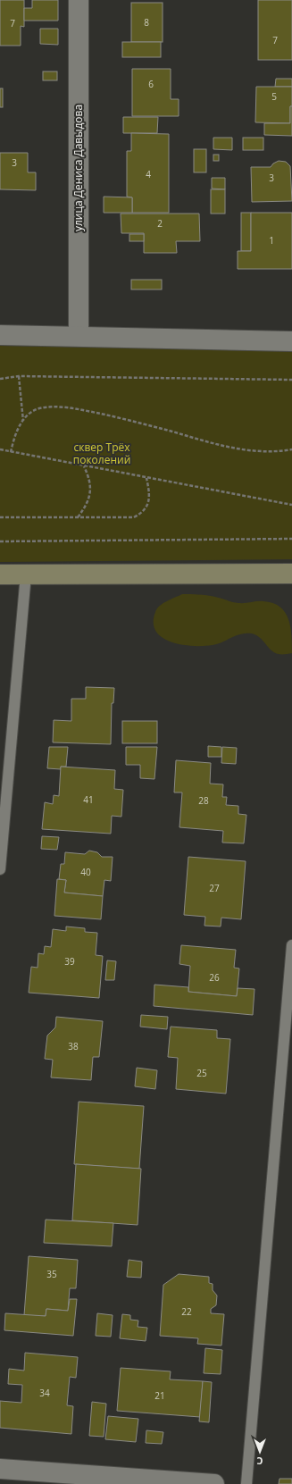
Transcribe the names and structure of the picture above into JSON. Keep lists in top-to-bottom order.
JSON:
{
  "streets": {
    "street": ["улица Дениса Давыдова"]
  },
  "parks": ["сквер Трёх поколений"],
  "house_numbers": [
    "8",
    "7",
    "7",
    "6",
    "5",
    "3",
    "4",
    "3",
    "2",
    "1",
    "41",
    "28",
    "40",
    "27",
    "39",
    "26",
    "38",
    "25",
    "35",
    "22",
    "34",
    "21"
  ],
  "north": "bottom"
}
